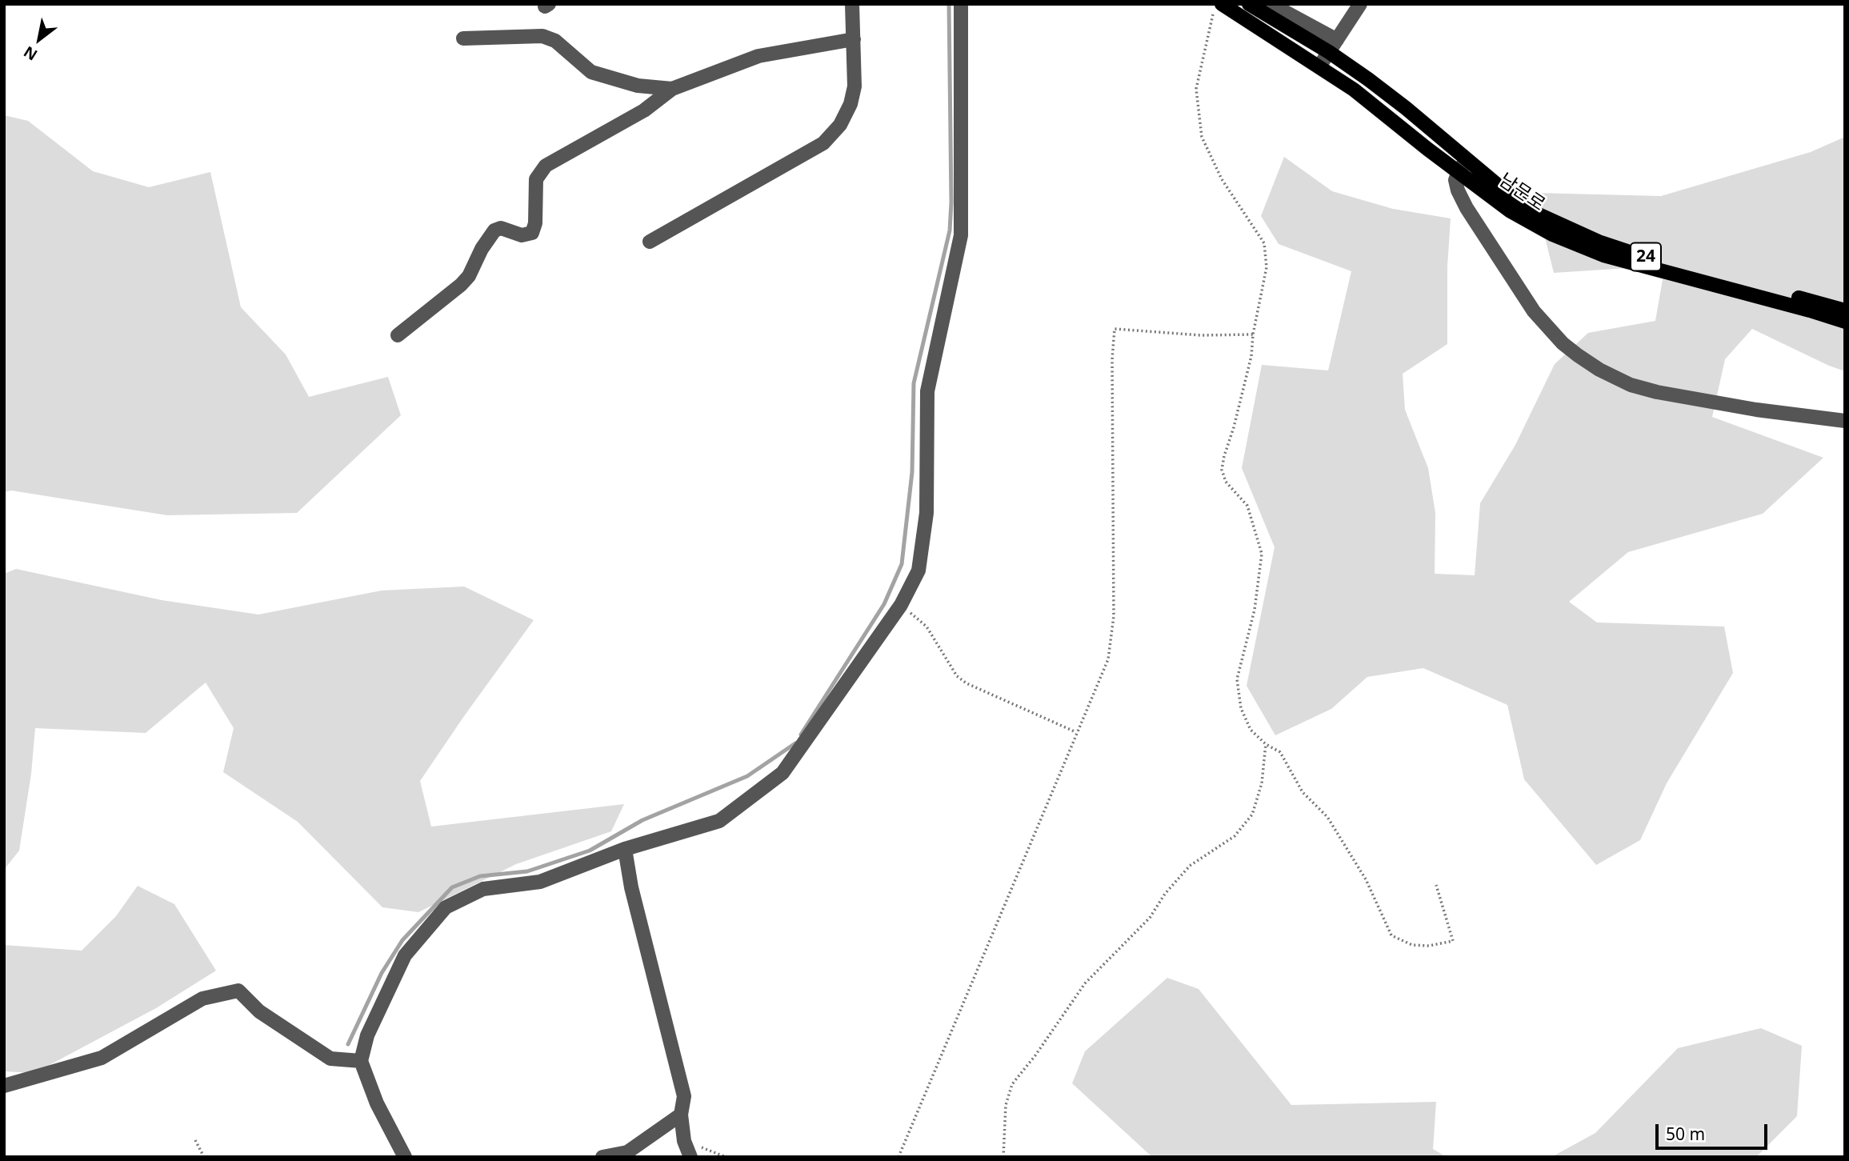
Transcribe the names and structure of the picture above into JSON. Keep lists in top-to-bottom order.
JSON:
{
  "streets": {
    "main road": ["남문로", "24"]
  },
  "scale_bar": "50 m",
  "north": "bottom left"
}
